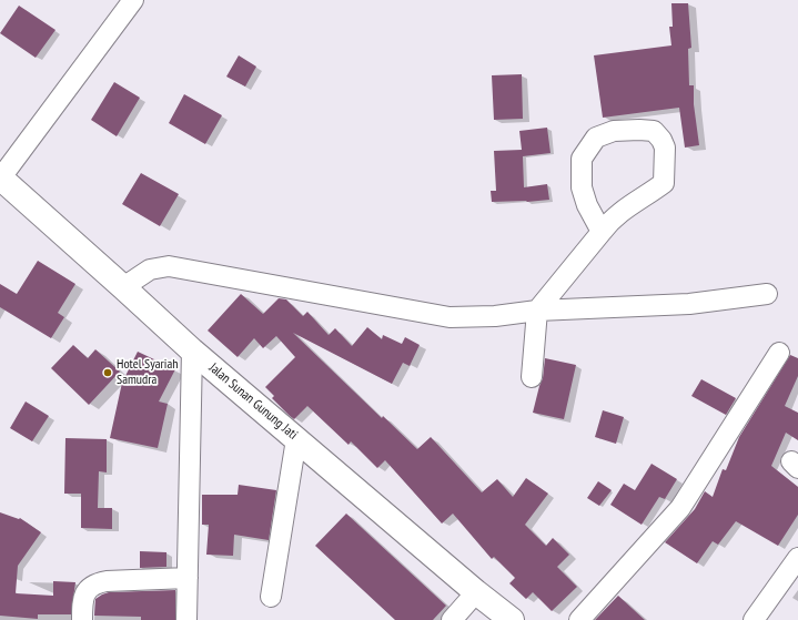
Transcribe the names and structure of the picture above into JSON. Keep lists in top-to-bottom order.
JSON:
{
  "streets": {
    "street": ["Jalan Sunan Gunung Jati"]
  },
  "places": ["Hotel Syariah Samudra"]
}
